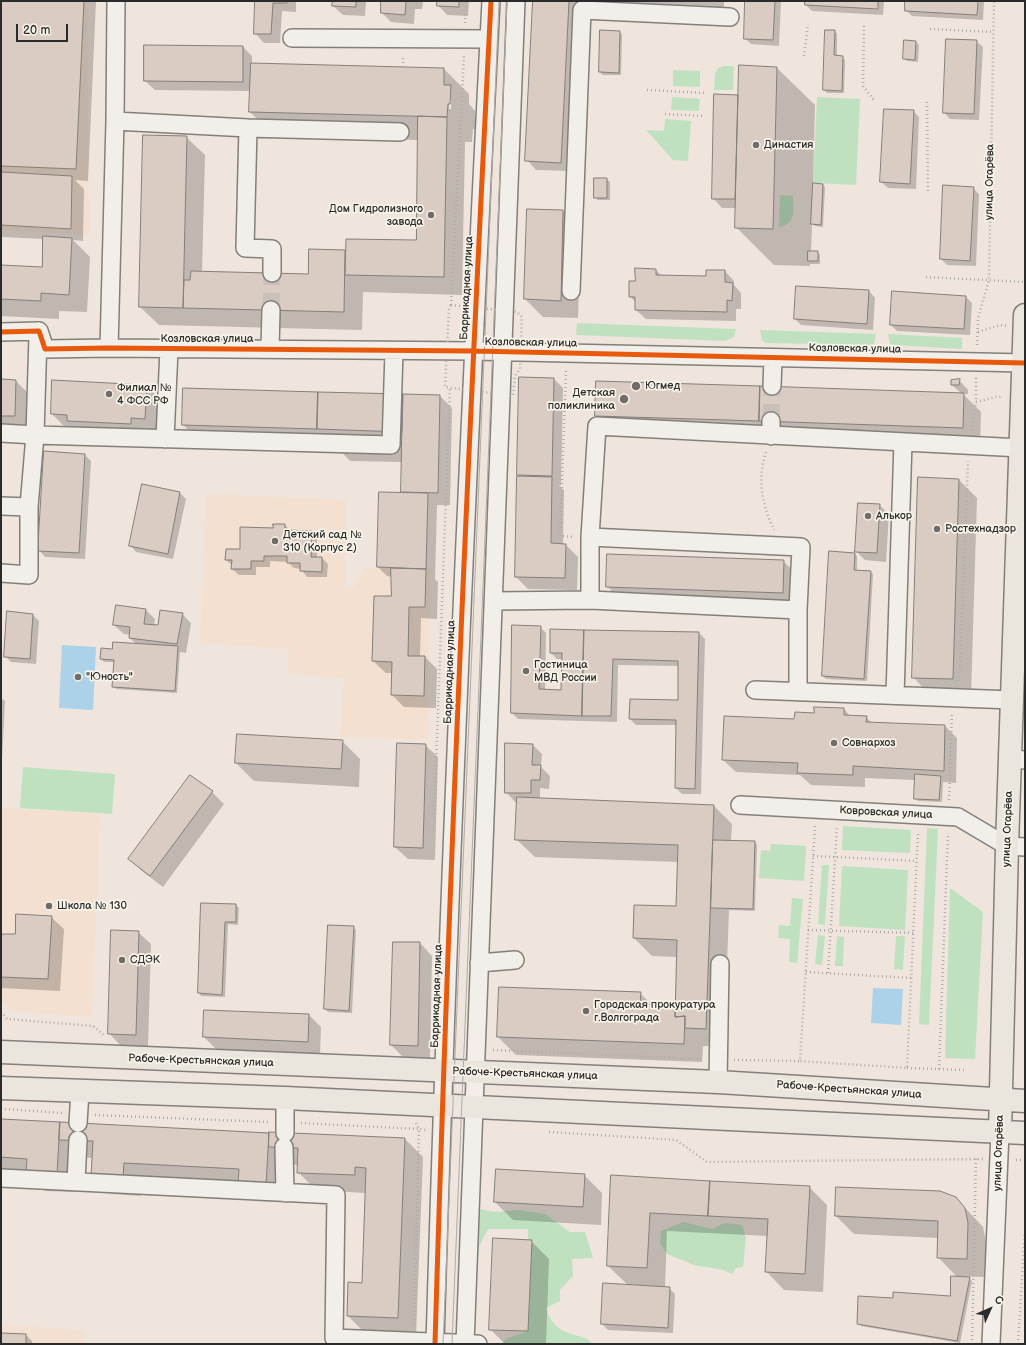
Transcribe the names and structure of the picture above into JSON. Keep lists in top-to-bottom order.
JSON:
{
  "streets": {
    "main road": ["улица Огарёва", "Рабоче-Крестьянская улица"],
    "street": ["Баррикадная улица", "Козловская улица", "Ковровская улица"]
  },
  "crossings": [
    ["улица Огарёва", "Козловская улица"],
    ["улица Огарёва", "Ковровская улица"],
    ["улица Огарёва", "Рабоче-Крестьянская улица"],
    ["Баррикадная улица", "Козловская улица"],
    ["Баррикадная улица", "Рабоче-Крестьянская улица"]
  ],
  "places": [
    "Династия",
    "Дом Гидролизного завода",
    "Югмед",
    "Филиал № 4 ФСС РФ",
    "Детская поликлиника",
    "Алькор",
    "Ростехнадзор",
    "Детский сад № 310 (Корпус 2)",
    "Гостиница МВД России",
    "\"Юность\"",
    "Совнархоз",
    "Школа № 130",
    "СДЭК",
    "Городская прокуратура г.Волгограда"
  ],
  "scale_bar": "20 m",
  "north": "top right"
}
